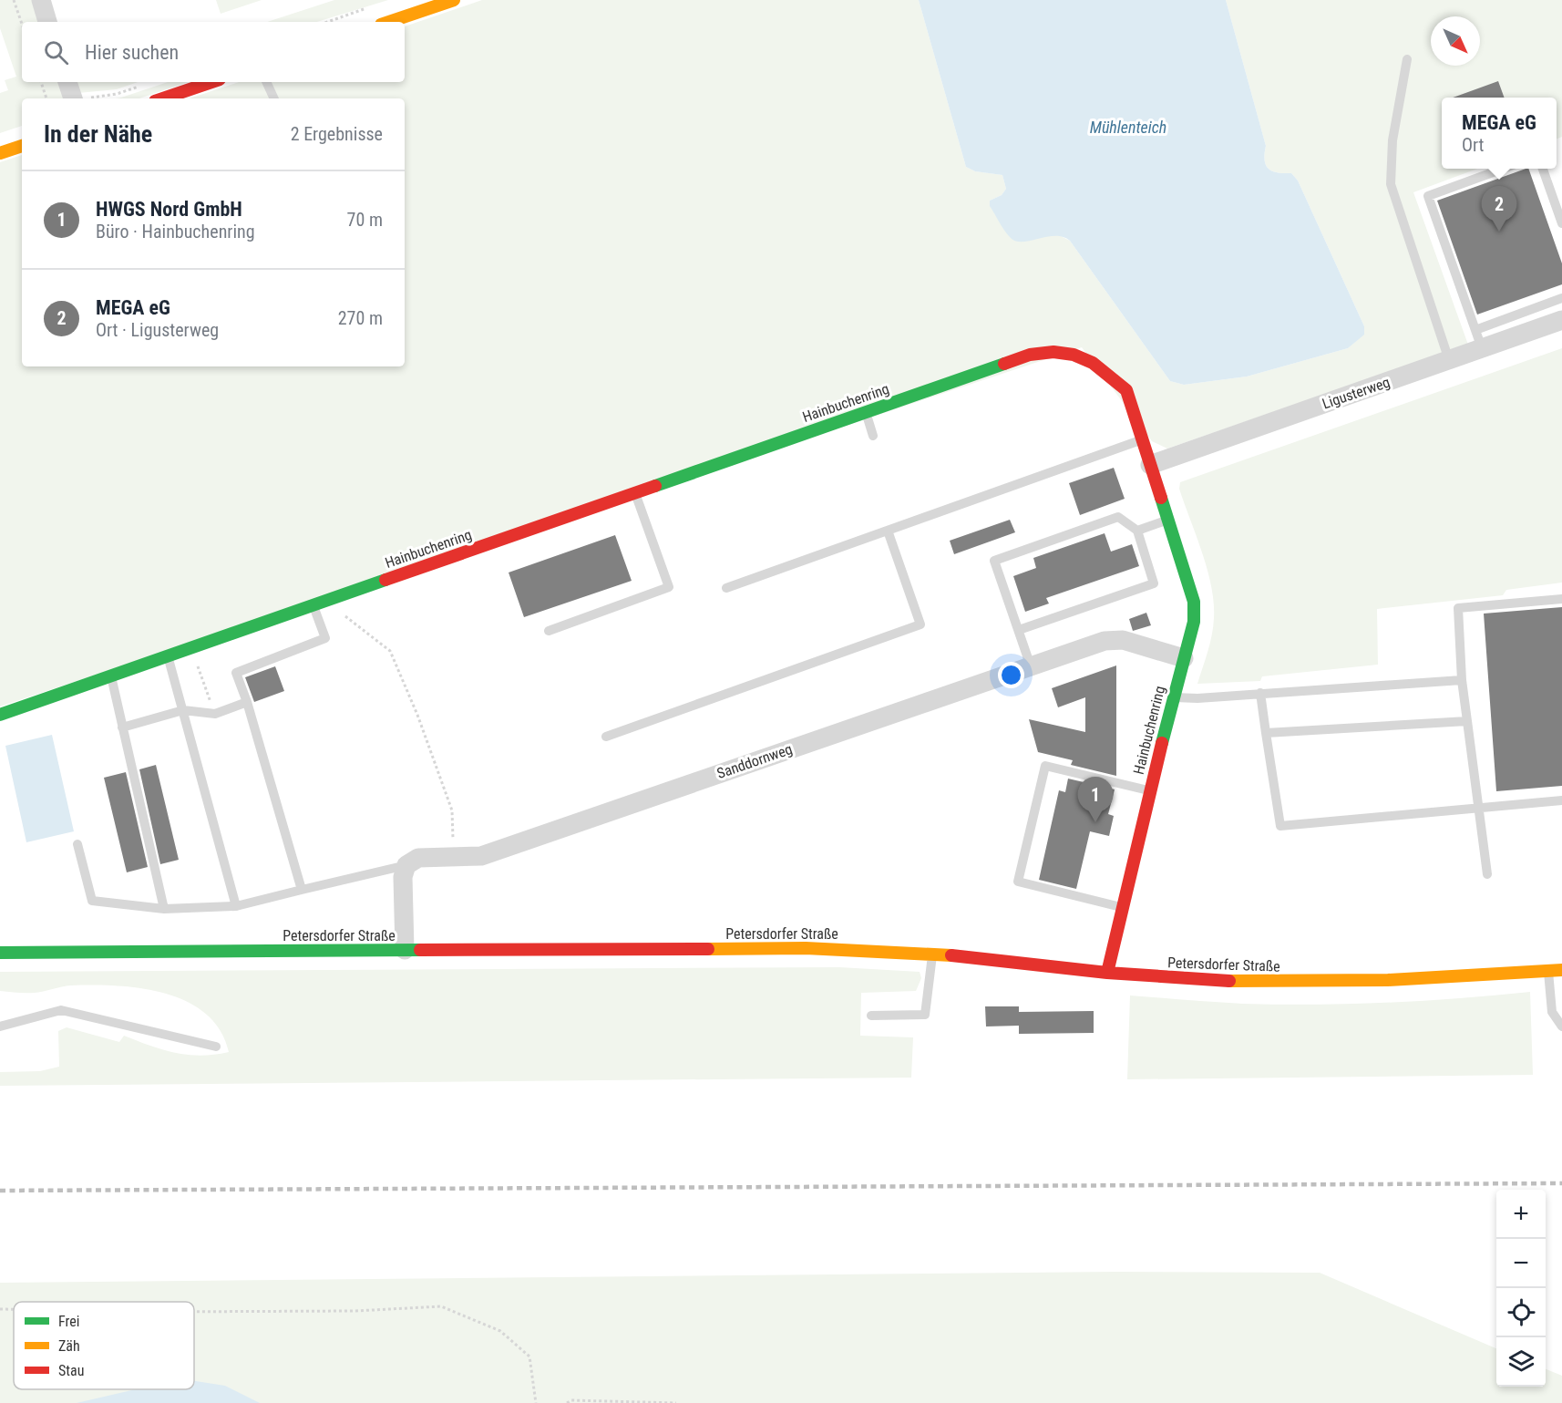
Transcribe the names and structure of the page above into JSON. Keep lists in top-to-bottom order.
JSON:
{
  "streets": {
    "street": [
      "Ligusterweg",
      "Hainbuchenring",
      "Sanddornweg",
      "Petersdorfer Straße"
    ]
  },
  "crossings": [
    ["Ligusterweg", "Hainbuchenring"],
    ["Hainbuchenring", "Sanddornweg"],
    ["Hainbuchenring", "Petersdorfer Straße"]
  ],
  "water": ["Mühlenteich"],
  "legend": ["Frei", "Zäh", "Stau"],
  "north": "bottom right",
  "page": {
    "search": "Hier suchen",
    "popup": ["MEGA eG", "Ort"],
    "heading": ["In der Nähe", "2 Ergebnisse"],
    "list": [
      {
        "mark": "1",
        "name": "HWGS Nord GmbH",
        "note": "Büro · Hainbuchenring",
        "value": "70 m"
      },
      {
        "mark": "2",
        "name": "MEGA eG",
        "note": "Ort · Ligusterweg",
        "value": "270 m"
      }
    ],
    "pins": ["2", "1"],
    "map_buttons": ["+", "−"]
  }
}
